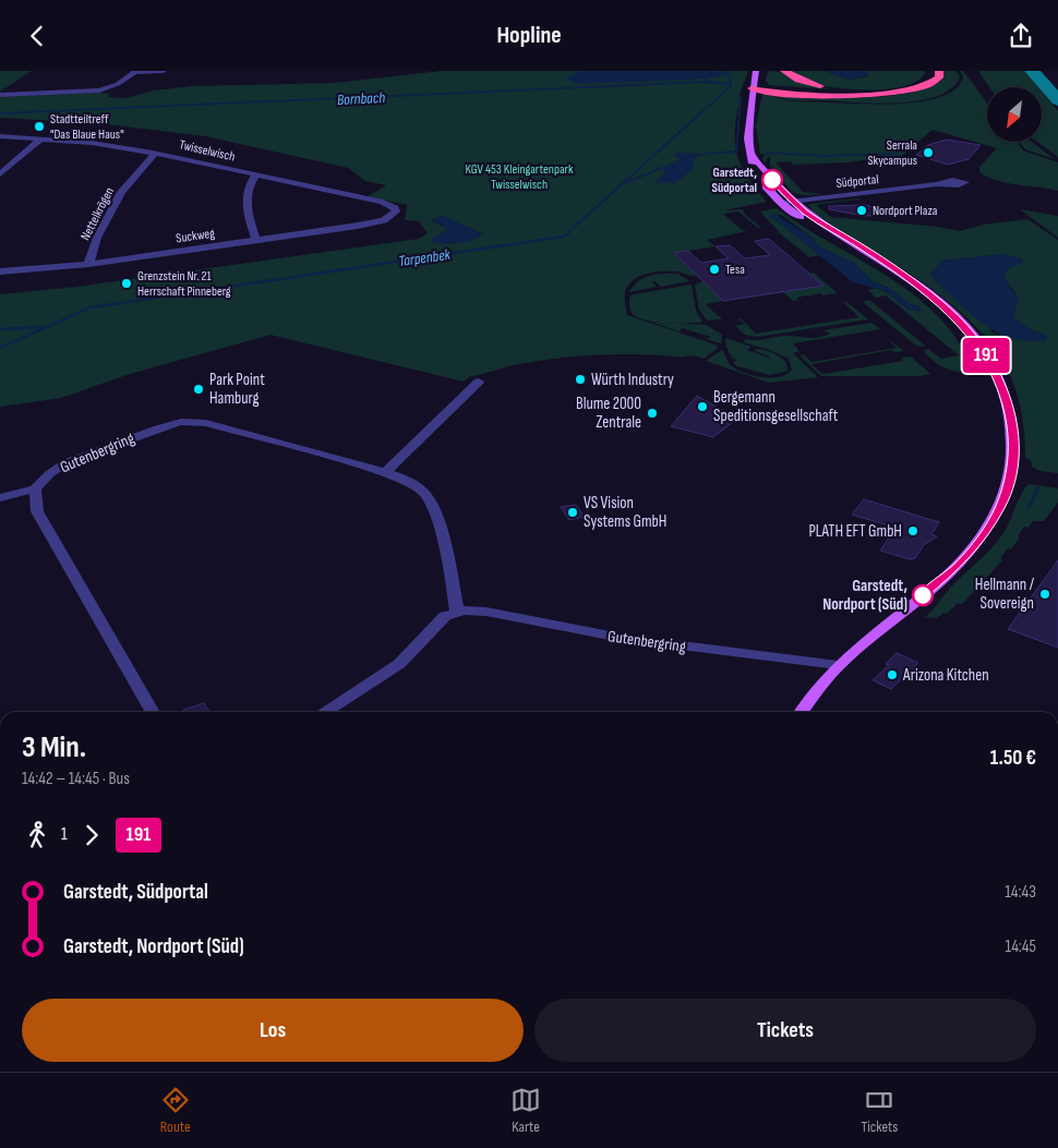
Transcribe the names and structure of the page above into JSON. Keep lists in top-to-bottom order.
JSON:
{
  "streets": {
    "street": [
      "Twisselwisch",
      "Südportal",
      "Nettelkrögen",
      "Suckweg",
      "Gutenbergring"
    ]
  },
  "crossings": [
    ["Twisselwisch", "Nettelkrögen"],
    ["Twisselwisch", "Suckweg"],
    ["Nettelkrögen", "Suckweg"]
  ],
  "water": ["Bornbach", "Tarpenbek"],
  "parks": ["KGV 453 Kleingartenpark Twisselwisch"],
  "places": [
    "Stadtteiltreff \"Das Blaue Haus\"",
    "Serrala Skycampus",
    "Garstedt, Südportal",
    "Nordport Plaza",
    "Tesa",
    "Grenzstein Nr. 21 Herrschaft Pinneberg",
    "Würth Industry",
    "Park Point Hamburg",
    "Bergemann Speditionsgesellschaft",
    "Blume 2000 Zentrale",
    "VS Vision Systems GmbH",
    "PLATH EFT GmbH",
    "Hellmann / Sovereign",
    "Garstedt, Nordport (Süd)",
    "Arizona Kitchen"
  ],
  "lines": ["bus line 191"],
  "north": "bottom left",
  "page": {
    "header": "Hopline",
    "on_map": "191",
    "heading": ["3 Min.", "14:42 – 14:45 · Bus", "1.50 €"],
    "legs": ["1", "191"],
    "list": [
      {
        "name": "Garstedt, Südportal",
        "value": "14:43"
      },
      {
        "name": "Garstedt, Nordport (Süd)",
        "value": "14:45"
      }
    ],
    "buttons": ["Los", "Tickets"],
    "tabs": ["Route", "Karte", "Tickets"]
  }
}
